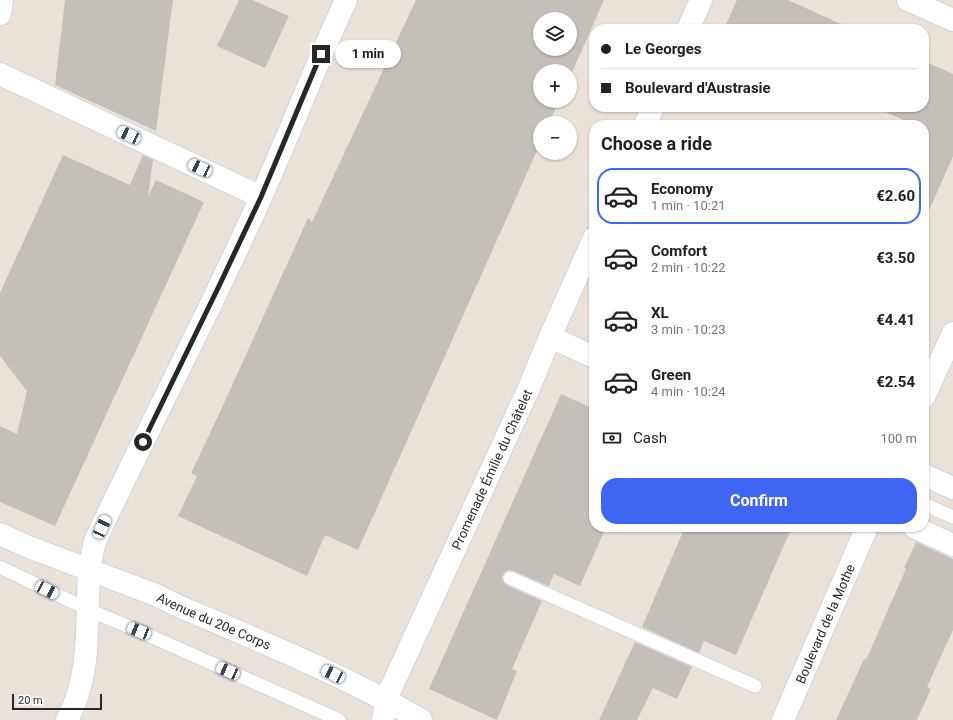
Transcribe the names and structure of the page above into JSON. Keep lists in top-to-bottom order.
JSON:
{
  "streets": {
    "street": ["Promenade Émilie du Châtelet", "Avenue du 20e Corps", "Boulevard de la Mothe"]
  },
  "crossings": [
    ["Promenade Émilie du Châtelet", "Avenue du 20e Corps"]
  ],
  "scale_bar": "20 m",
  "page": {
    "map_buttons": ["+", "−"],
    "banner": ["Le Georges", "Boulevard d'Austrasie"],
    "bubble": "1 min",
    "heading": "Choose a ride",
    "list": [
      {
        "name": "Economy",
        "note": "1 min · 10:21",
        "value": "€2.60"
      },
      {
        "name": "Comfort",
        "note": "2 min · 10:22",
        "value": "€3.50"
      },
      {
        "name": "XL",
        "note": "3 min · 10:23",
        "value": "€4.41"
      },
      {
        "name": "Green",
        "note": "4 min · 10:24",
        "value": "€2.54"
      }
    ],
    "pay": ["Cash", "100 m"],
    "buttons": "Confirm",
    "scale": "20 m"
  }
}
